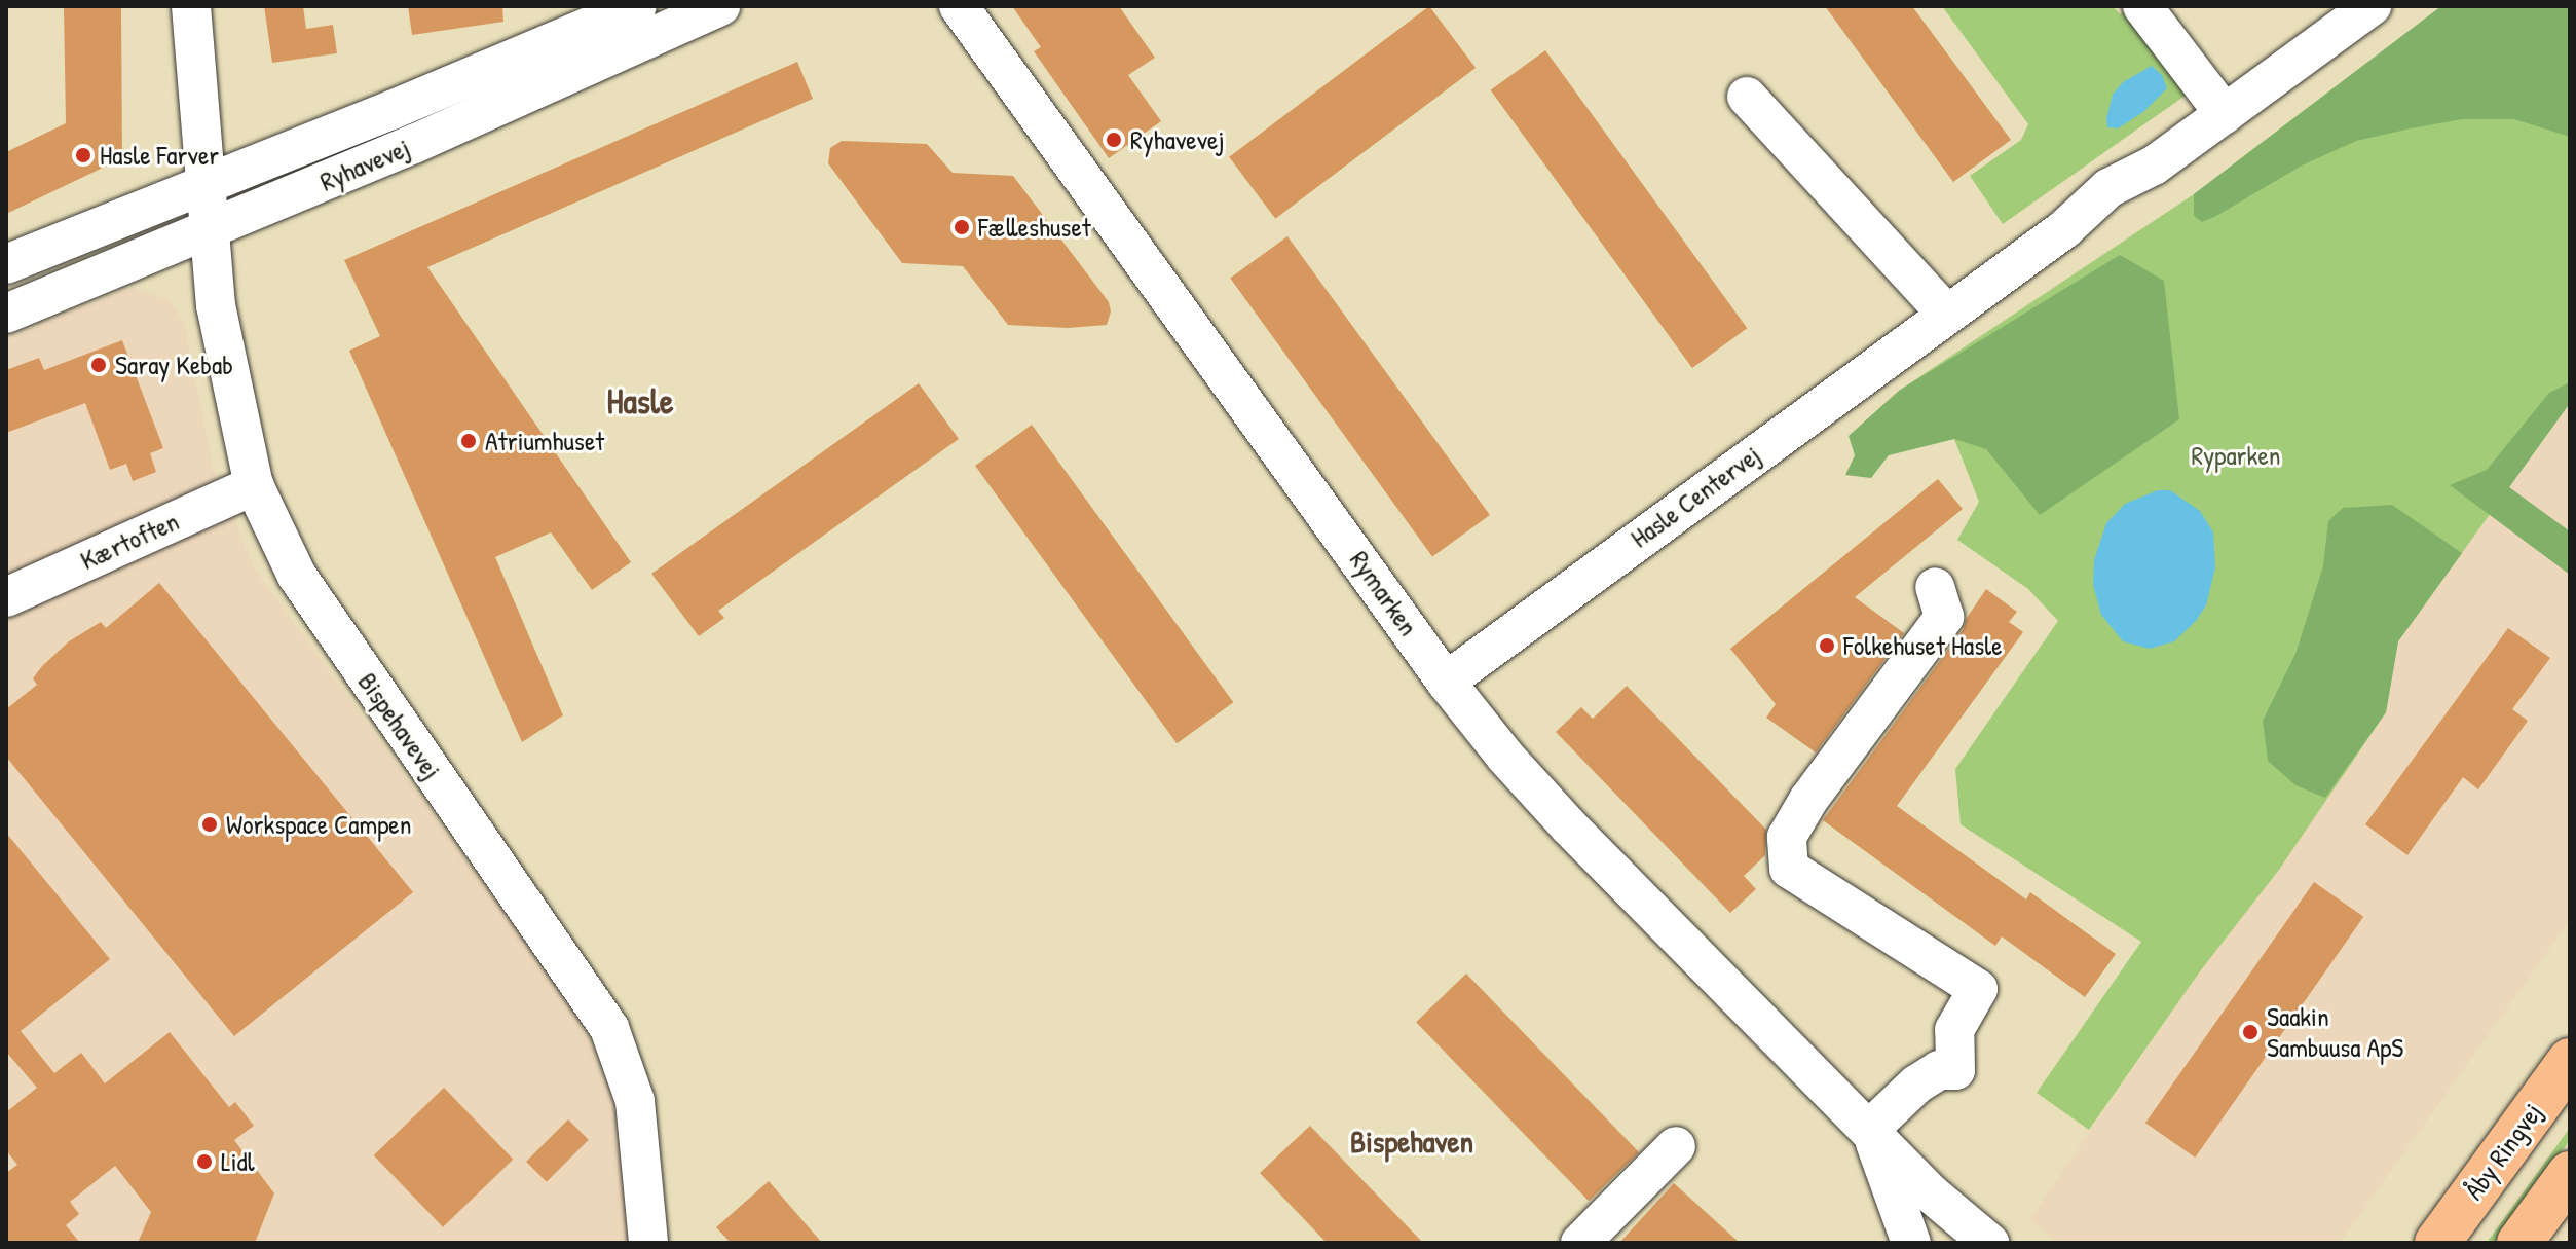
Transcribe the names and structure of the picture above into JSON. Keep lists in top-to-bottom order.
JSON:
{
  "streets": {
    "main road": ["Åby Ringvej"],
    "street": [
      "Ryhavevej",
      "Hasle Centervej",
      "Kærtoften",
      "Rymarken",
      "Bispehavevej"
    ]
  },
  "crossings": [
    ["Ryhavevej", "Bispehavevej"],
    ["Hasle Centervej", "Rymarken"],
    ["Kærtoften", "Bispehavevej"]
  ],
  "districts": ["Hasle", "Bispehaven"],
  "parks": ["Ryparken"],
  "places": [
    "Ryhavevej",
    "Hasle Farver",
    "Fælleshuset",
    "Saray Kebab",
    "Atriumhuset",
    "Folkehuset Hasle",
    "Workspace Campen",
    "Saakin Sambuusa ApS",
    "Lidl"
  ]
}
